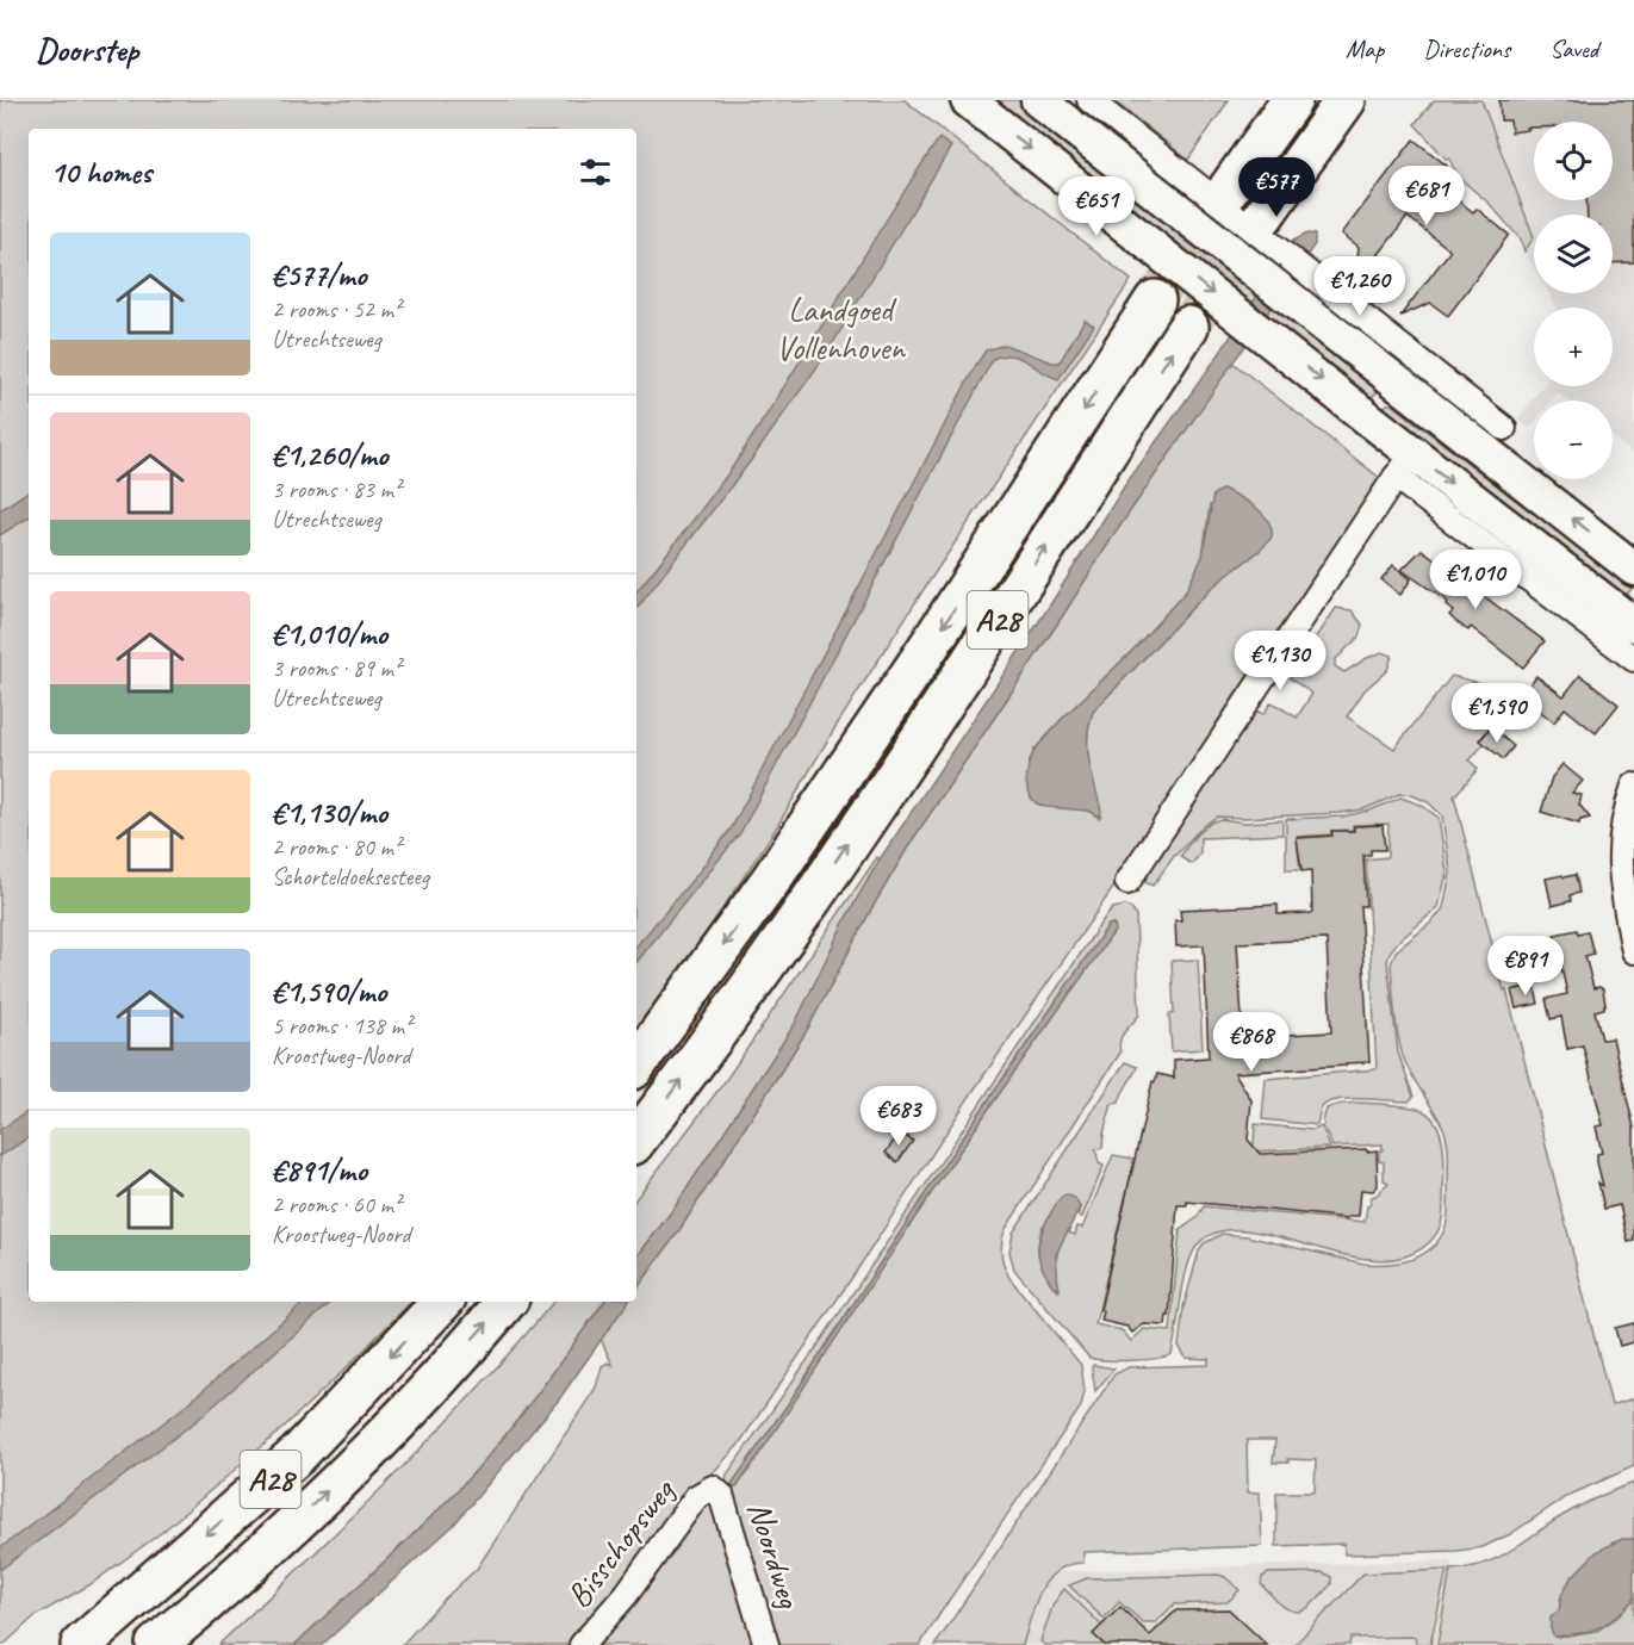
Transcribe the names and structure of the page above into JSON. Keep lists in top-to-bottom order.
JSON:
{
  "streets": {
    "highway": ["A28"],
    "street": ["Bisschopsweg", "Noordweg"]
  },
  "crossings": [
    ["Bisschopsweg", "Noordweg"]
  ],
  "parks": ["Landgoed Vollenhoven"],
  "page": {
    "header": "Doorstep",
    "nav": ["Map", "Directions", "Saved"],
    "map_buttons": ["+", "−"],
    "heading": "10 homes",
    "price": [
      "€577",
      "€681",
      "€651",
      "€1,260",
      "€1,010",
      "€1,130",
      "€1,590",
      "€891",
      "€868",
      "€683"
    ],
    "list": [
      {
        "name": "€577/mo",
        "note": "2 rooms · 52 m² · Utrechtseweg"
      },
      {
        "name": "€1,260/mo",
        "note": "3 rooms · 83 m² · Utrechtseweg"
      },
      {
        "name": "€1,010/mo",
        "note": "3 rooms · 89 m² · Utrechtseweg"
      },
      {
        "name": "€1,130/mo",
        "note": "2 rooms · 80 m² · Schorteldoeksesteeg"
      },
      {
        "name": "€1,590/mo",
        "note": "5 rooms · 138 m² · Kroostweg-Noord"
      },
      {
        "name": "€891/mo",
        "note": "2 rooms · 60 m² · Kroostweg-Noord"
      }
    ]
  }
}
